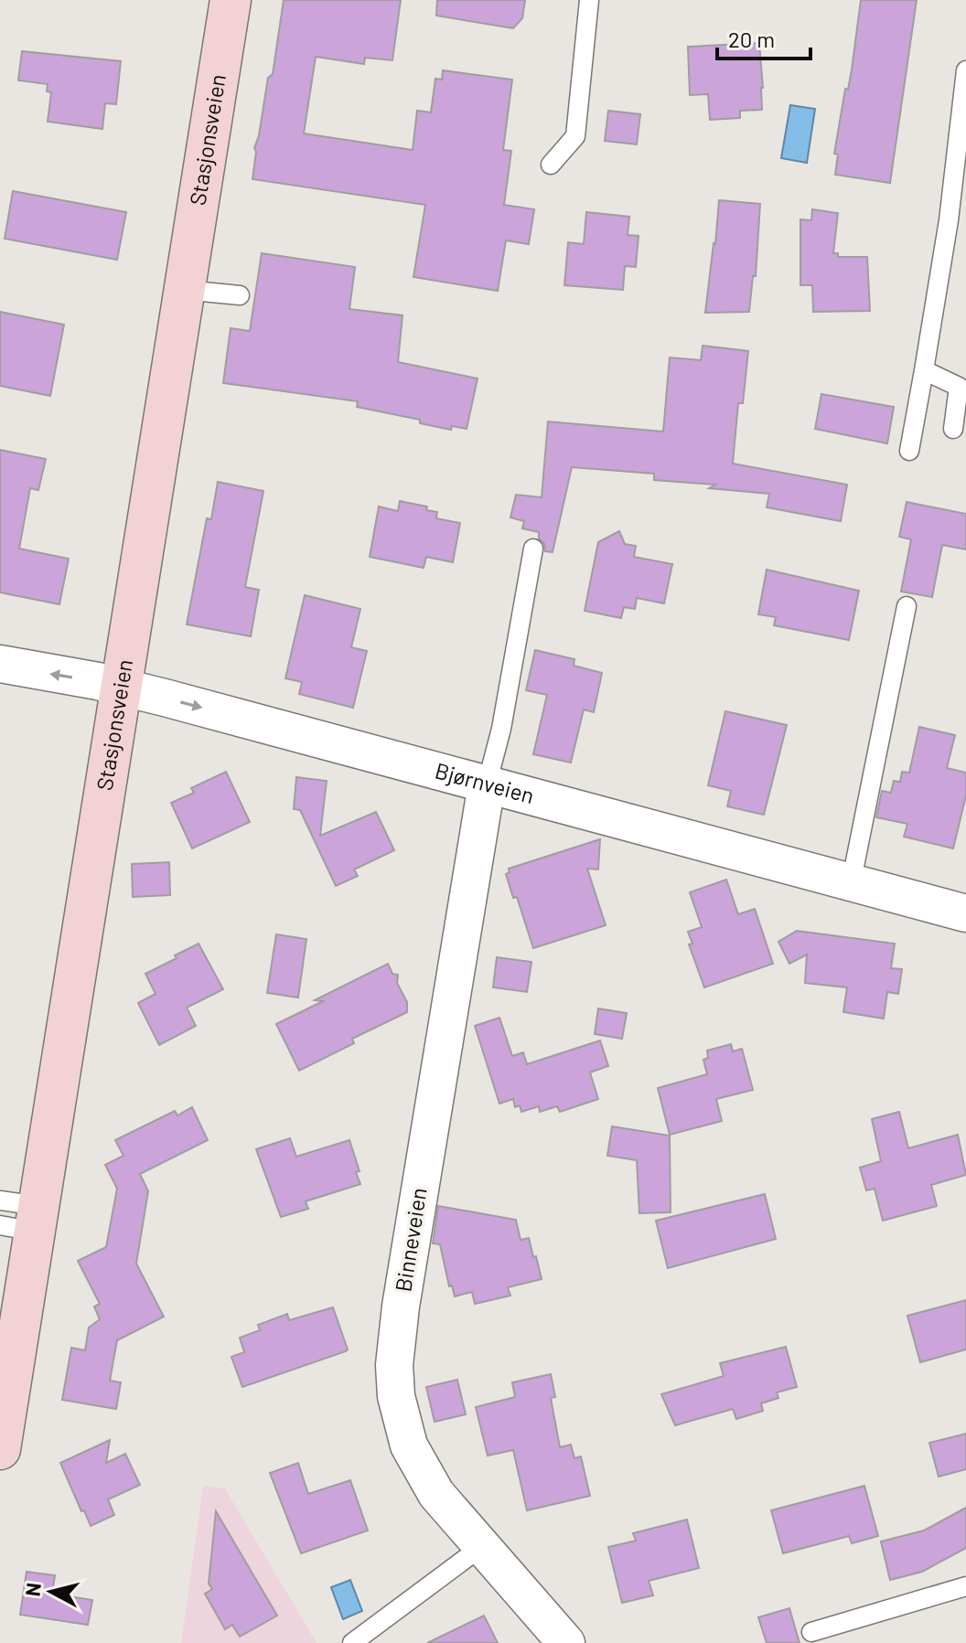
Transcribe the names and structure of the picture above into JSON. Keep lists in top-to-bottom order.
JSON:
{
  "streets": {
    "street": ["Stasjonsveien", "Bjørnveien", "Binneveien"]
  },
  "crossings": [
    ["Stasjonsveien", "Bjørnveien"],
    ["Bjørnveien", "Binneveien"]
  ],
  "scale_bar": "20 m",
  "north": "left"
}
